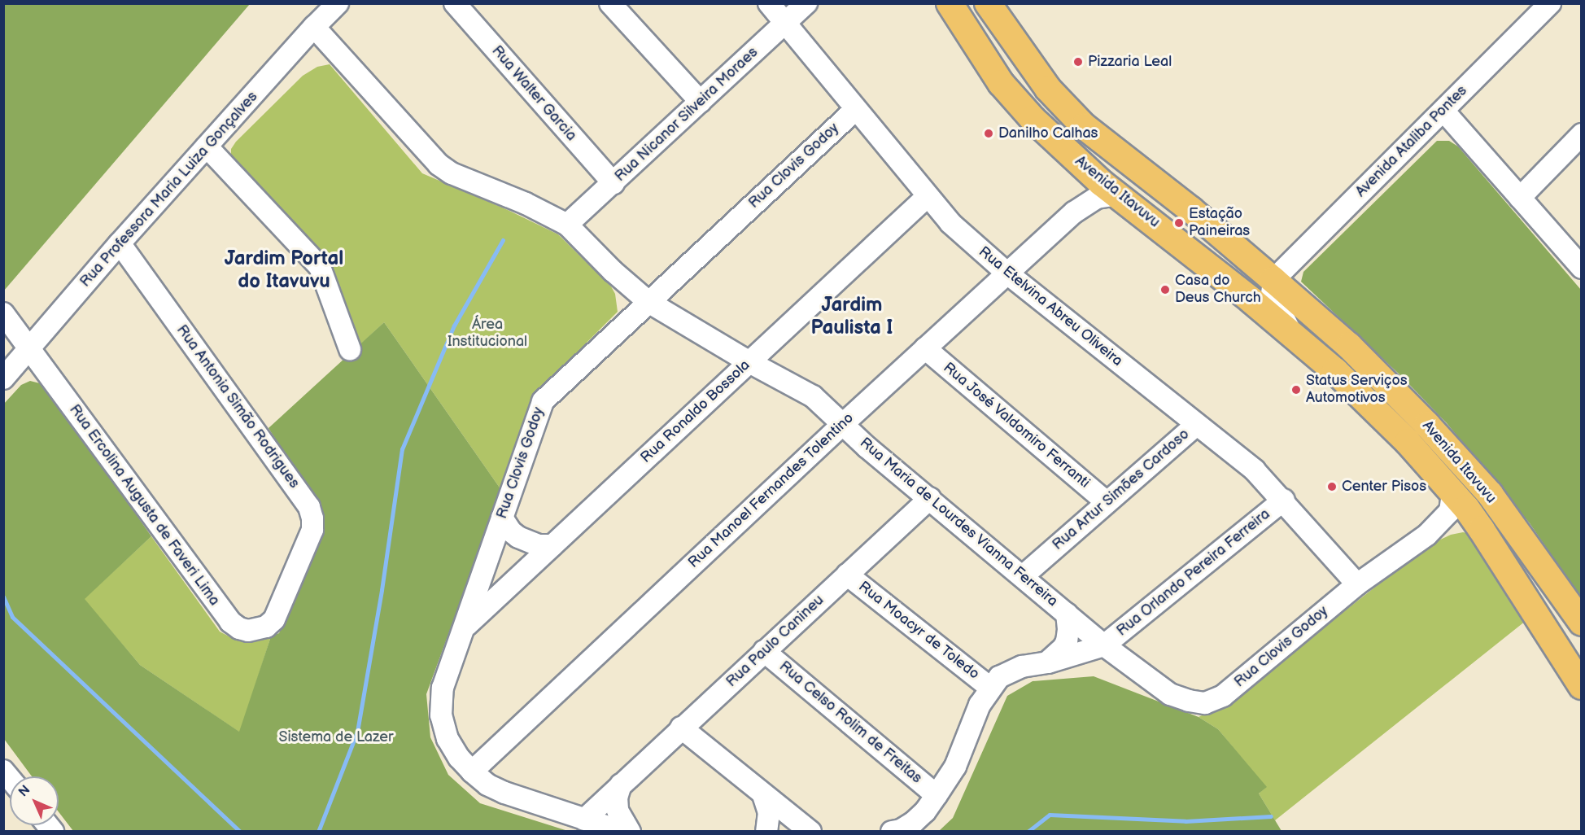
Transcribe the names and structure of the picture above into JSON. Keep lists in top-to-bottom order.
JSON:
{
  "streets": {
    "main road": ["Avenida Itavuvu"],
    "street": [
      "Rua Walter Garcia",
      "Rua Nicanor Silveira Moraes",
      "Avenida Ataliba Pontes",
      "Rua Clovis Godoy",
      "Rua Professora Maria Luiza Gonçalves",
      "Rua Etelvina Abreu Oliveira",
      "Rua Antonia Simão Rodrigues",
      "Rua Ronaldo Bossola",
      "Rua José Valdomiro Ferranti",
      "Rua Artur Simões Cardoso",
      "Rua Manoel Fernandes Tolentino",
      "Rua Ercolina Augusta de Faveri Lima",
      "Rua Maria de Lourdes Vianna Ferreira",
      "Rua Orlando Pereira Ferreira",
      "Rua Moacyr de Toledo",
      "Rua Paulo Canineu",
      "Rua Celso Rolim de Freitas"
    ]
  },
  "crossings": [
    ["Rua Walter Garcia", "Rua Nicanor Silveira Moraes"],
    ["Rua Nicanor Silveira Moraes", "Rua Etelvina Abreu Oliveira"],
    ["Rua Nicanor Silveira Moraes", "Rua Maria de Lourdes Vianna Ferreira"],
    ["Avenida Ataliba Pontes", "Avenida Itavuvu"],
    ["Rua Clovis Godoy", "Avenida Itavuvu"],
    ["Rua Clovis Godoy", "Rua Etelvina Abreu Oliveira"],
    ["Rua Clovis Godoy", "Rua Ronaldo Bossola"],
    ["Rua Clovis Godoy", "Rua Manoel Fernandes Tolentino"],
    ["Rua Clovis Godoy", "Rua Maria de Lourdes Vianna Ferreira"],
    ["Rua Clovis Godoy", "Rua Orlando Pereira Ferreira"],
    ["Rua Clovis Godoy", "Rua Paulo Canineu"],
    ["Rua Professora Maria Luiza Gonçalves", "Rua Antonia Simão Rodrigues"],
    ["Rua Professora Maria Luiza Gonçalves", "Rua Ercolina Augusta de Faveri Lima"],
    ["Rua Professora Maria Luiza Gonçalves", "Rua Maria de Lourdes Vianna Ferreira"],
    ["Avenida Itavuvu", "Rua Manoel Fernandes Tolentino"],
    ["Rua Etelvina Abreu Oliveira", "Rua Ronaldo Bossola"],
    ["Rua Etelvina Abreu Oliveira", "Rua Artur Simões Cardoso"],
    ["Rua Etelvina Abreu Oliveira", "Rua Manoel Fernandes Tolentino"],
    ["Rua Etelvina Abreu Oliveira", "Rua Orlando Pereira Ferreira"],
    ["Rua Antonia Simão Rodrigues", "Rua Ercolina Augusta de Faveri Lima"],
    ["Rua Ronaldo Bossola", "Rua Maria de Lourdes Vianna Ferreira"],
    ["Rua José Valdomiro Ferranti", "Rua Artur Simões Cardoso"],
    ["Rua José Valdomiro Ferranti", "Rua Manoel Fernandes Tolentino"],
    ["Rua Artur Simões Cardoso", "Rua Maria de Lourdes Vianna Ferreira"],
    ["Rua Manoel Fernandes Tolentino", "Rua Maria de Lourdes Vianna Ferreira"],
    ["Rua Maria de Lourdes Vianna Ferreira", "Rua Orlando Pereira Ferreira"],
    ["Rua Maria de Lourdes Vianna Ferreira", "Rua Paulo Canineu"],
    ["Rua Moacyr de Toledo", "Rua Paulo Canineu"],
    ["Rua Paulo Canineu", "Rua Celso Rolim de Freitas"]
  ],
  "districts": ["Jardim Portal do Itavuvu", "Jardim Paulista I"],
  "parks": ["Área Institucional", "Sistema de Lazer"],
  "places": [
    "Pizzaria Leal",
    "Danilho Calhas",
    "Estação Paineiras",
    "Casa do Deus Church",
    "Status Serviços Automotivos",
    "Center Pisos"
  ],
  "north": "top left"
}
